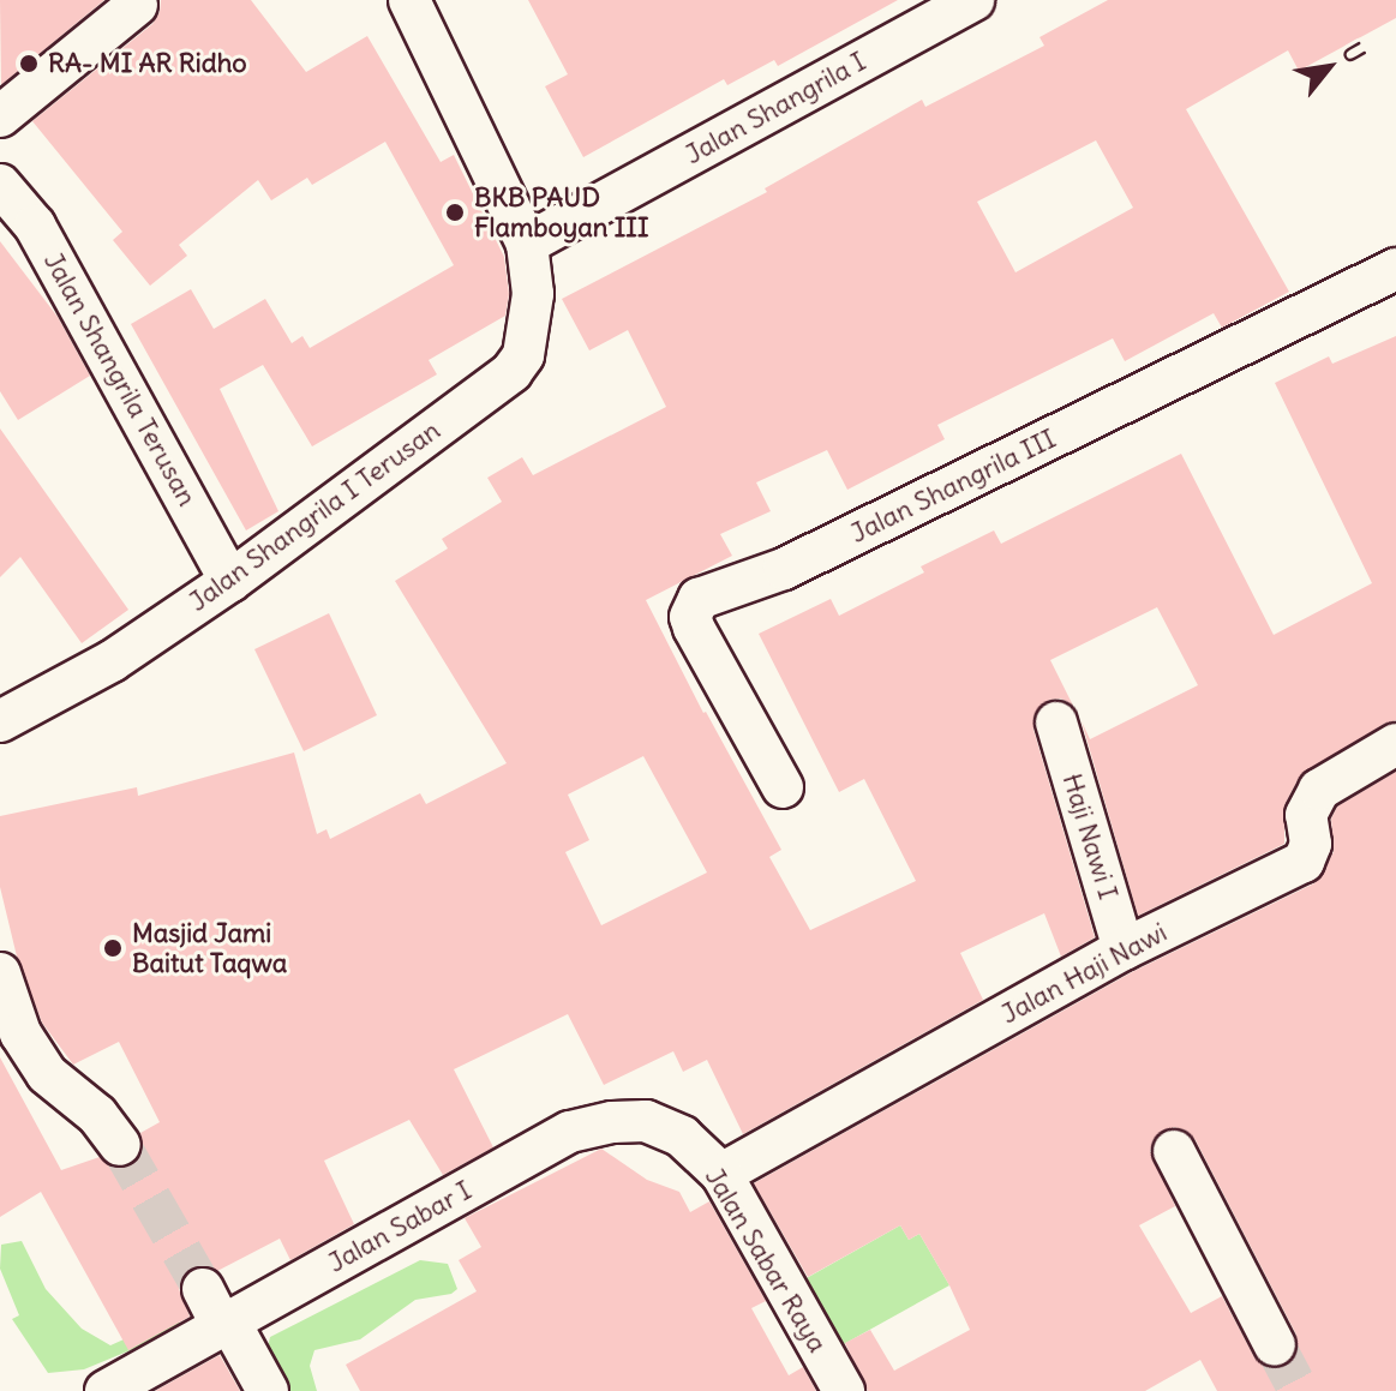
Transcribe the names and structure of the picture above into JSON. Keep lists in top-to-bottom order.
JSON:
{
  "streets": {
    "street": [
      "Jalan Shangrila I",
      "Jalan Shangrila Terusan",
      "Jalan Shangrila III",
      "Jalan Shangrila I Terusan",
      "Haji Nawi I",
      "Jalan Haji Nawi",
      "Jalan Sabar I",
      "Jalan Sabar Raya"
    ]
  },
  "crossings": [
    ["Jalan Shangrila I", "Jalan Shangrila I Terusan"],
    ["Jalan Shangrila Terusan", "Jalan Shangrila I Terusan"],
    ["Haji Nawi I", "Jalan Haji Nawi"],
    ["Jalan Haji Nawi", "Jalan Sabar Raya"],
    ["Jalan Sabar I", "Jalan Sabar Raya"]
  ],
  "places": ["RA- MI AR Ridho", "BKB PAUD Flamboyan III", "Masjid Jami Baitut Taqwa"],
  "north": "top right"
}
